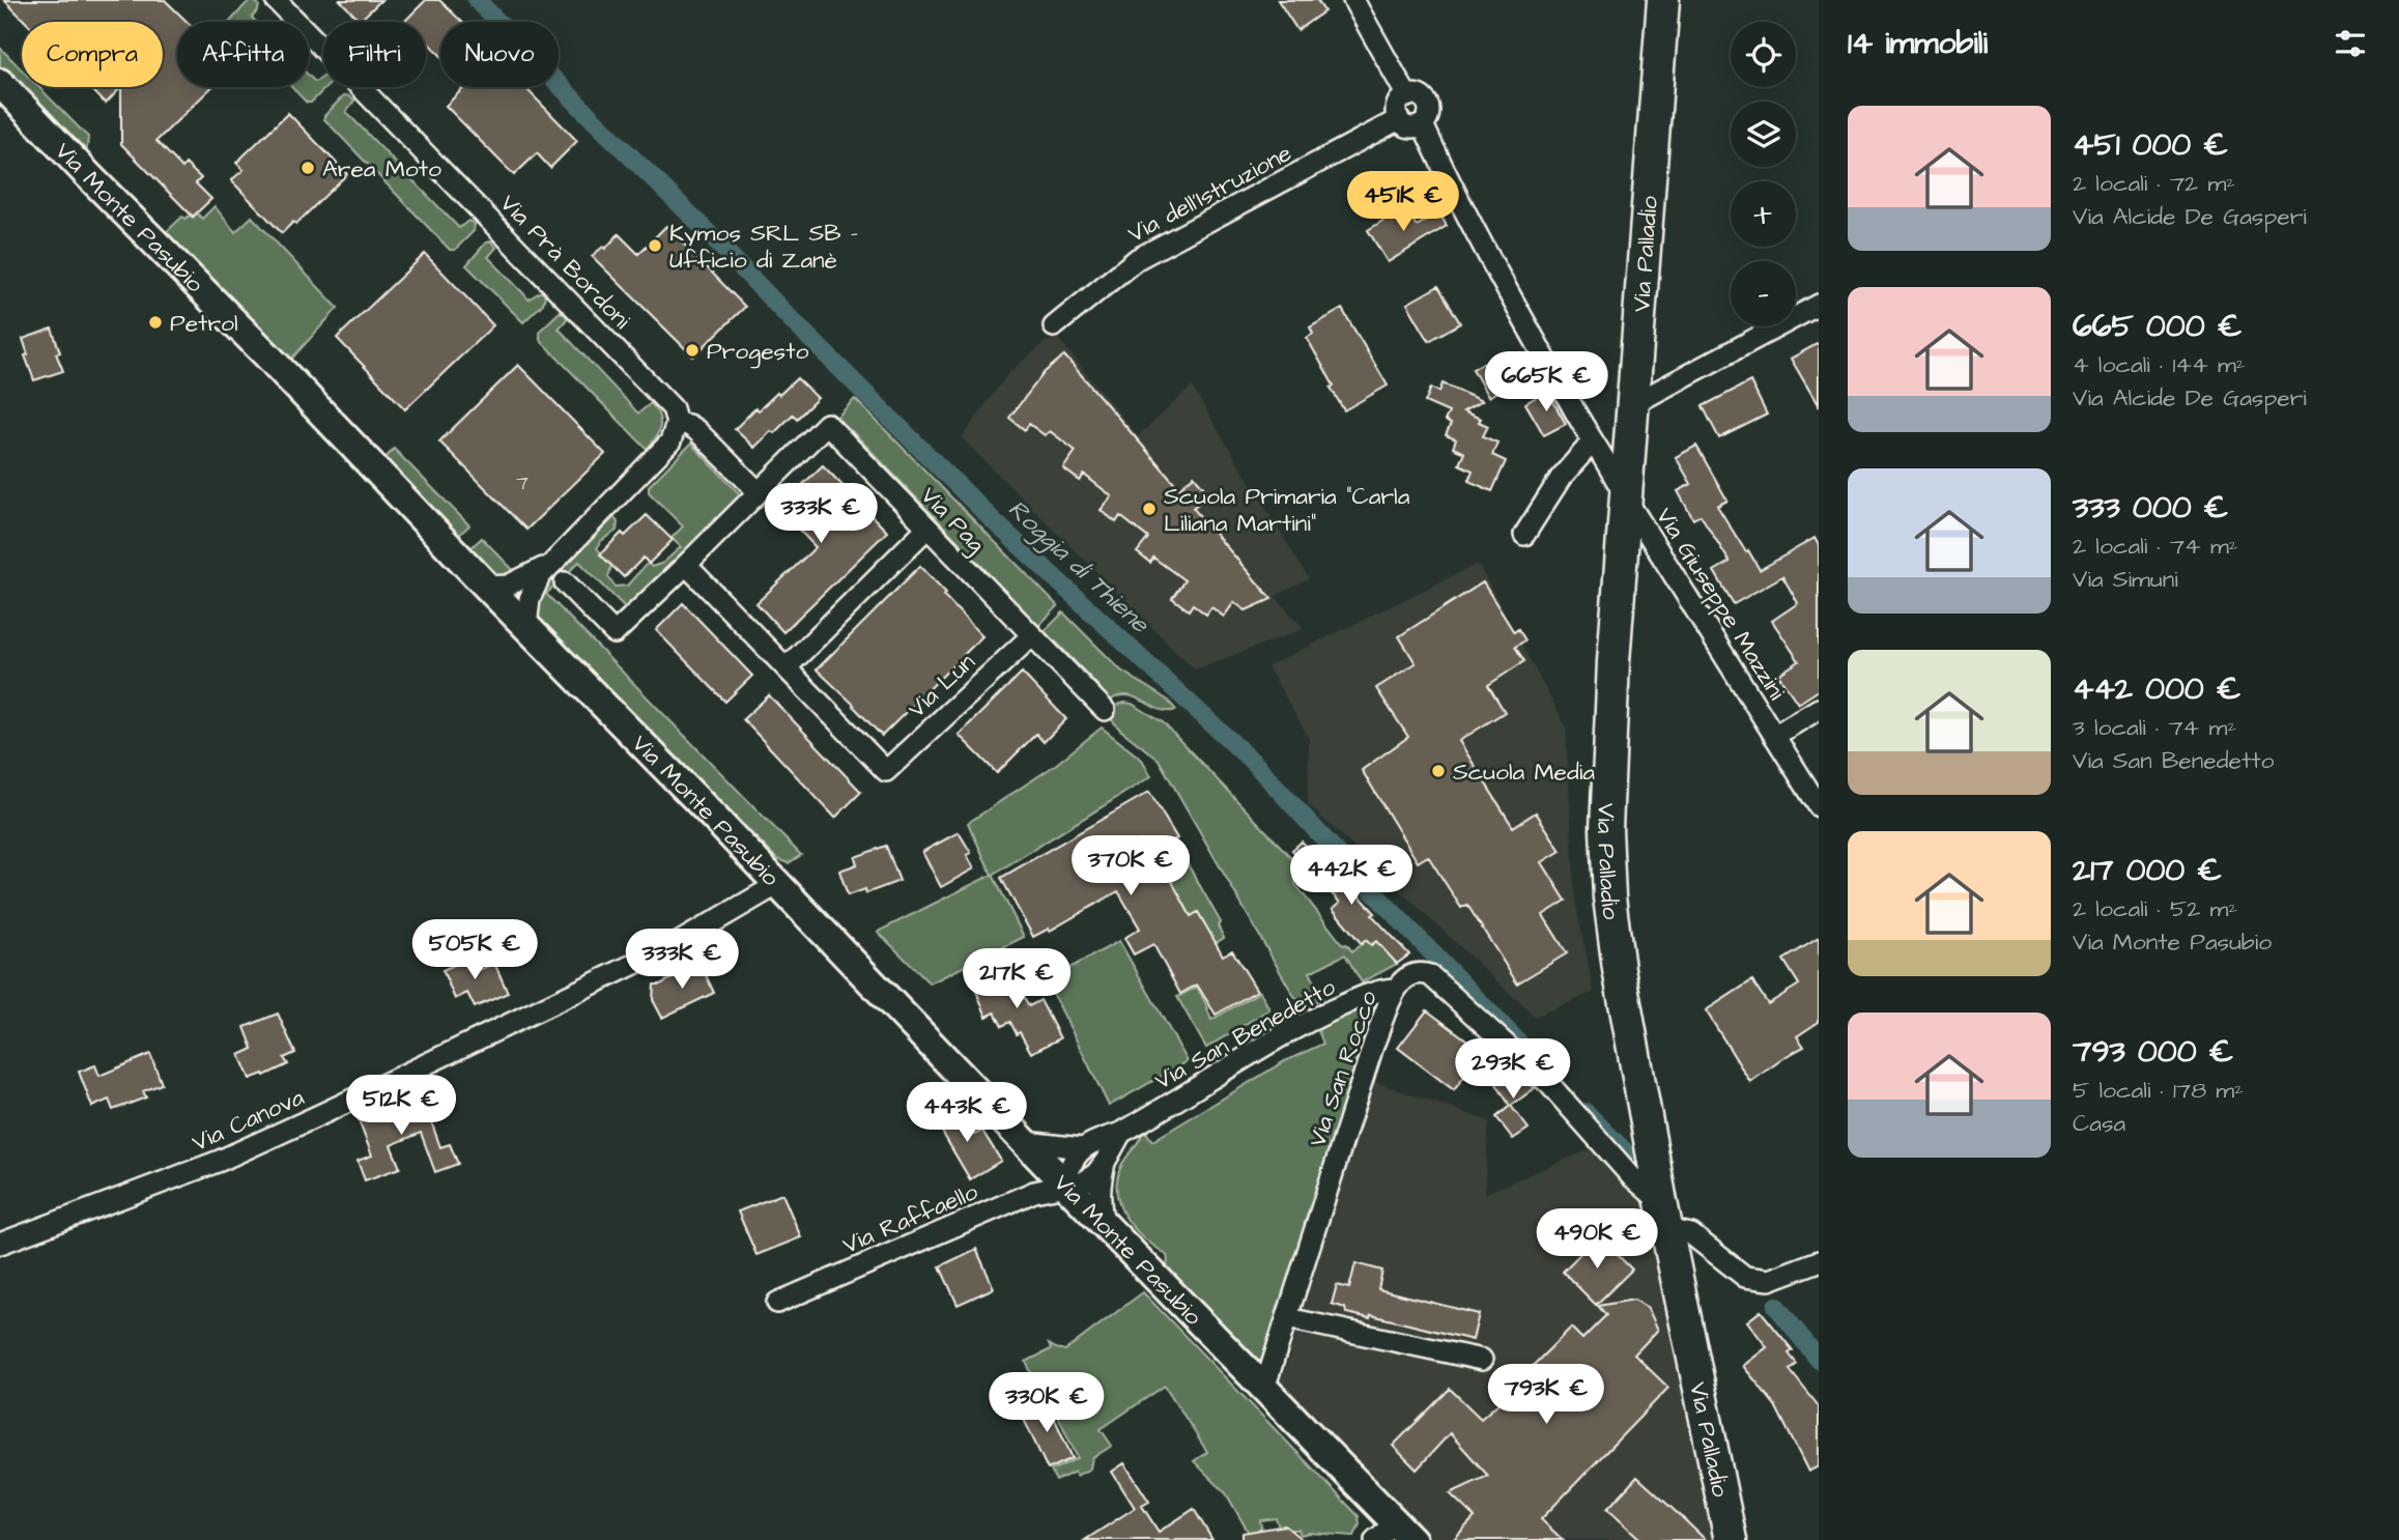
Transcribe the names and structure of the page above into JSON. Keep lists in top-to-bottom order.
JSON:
{
  "streets": {
    "main road": ["Via Monte Pasubio", "Via Palladio"],
    "street": [
      "Via dell'Istruzione",
      "Via Prà Bordoni",
      "Via Pag",
      "Via Giuseppe Mazzini",
      "Via Lun",
      "Via San Benedetto",
      "Via San Rocco",
      "Via Canova",
      "Via Raffaello"
    ]
  },
  "crossings": [
    ["Via dell'Istruzione", "Via Giuseppe Mazzini"],
    ["Via Monte Pasubio", "Via San Benedetto"],
    ["Via Monte Pasubio", "Via San Rocco"],
    ["Via Monte Pasubio", "Via Canova"],
    ["Via Monte Pasubio", "Via Raffaello"],
    ["Via Palladio", "Via Giuseppe Mazzini"],
    ["Via Palladio", "Via San Rocco"],
    ["Via Pag", "Via Lun"],
    ["Via San Benedetto", "Via San Rocco"],
    ["Via San Benedetto", "Via Raffaello"]
  ],
  "water": ["Roggia di Thiene"],
  "places": [
    "Area Moto",
    "Kymos SRL SB - Ufficio di Zanè",
    "Petrol",
    "Progesto",
    "Scuola Primaria \"Carla Liliana Martini\"",
    "Scuola Media"
  ],
  "house_numbers": ["7"],
  "page": {
    "heading": "14 immobili",
    "map_buttons": ["+", "−"],
    "chip": [
      "Compra",
      "Affitta",
      "Filtri",
      "Nuovo"
    ],
    "list": [
      {
        "name": "451 000 €",
        "note": "2 locali · 72 m² · Via Alcide De Gasperi"
      },
      {
        "name": "665 000 €",
        "note": "4 locali · 144 m² · Via Alcide De Gasperi"
      },
      {
        "name": "333 000 €",
        "note": "2 locali · 74 m² · Via Simuni"
      },
      {
        "name": "442 000 €",
        "note": "3 locali · 74 m² · Via San Benedetto"
      },
      {
        "name": "217 000 €",
        "note": "2 locali · 52 m² · Via Monte Pasubio"
      },
      {
        "name": "793 000 €",
        "note": "5 locali · 178 m² · Casa"
      }
    ],
    "price": [
      "451K €",
      "665K €",
      "333K €",
      "370K €",
      "442K €",
      "505K €",
      "333K €",
      "217K €",
      "293K €",
      "512K €",
      "443K €",
      "490K €",
      "793K €",
      "330K €"
    ]
  }
}
